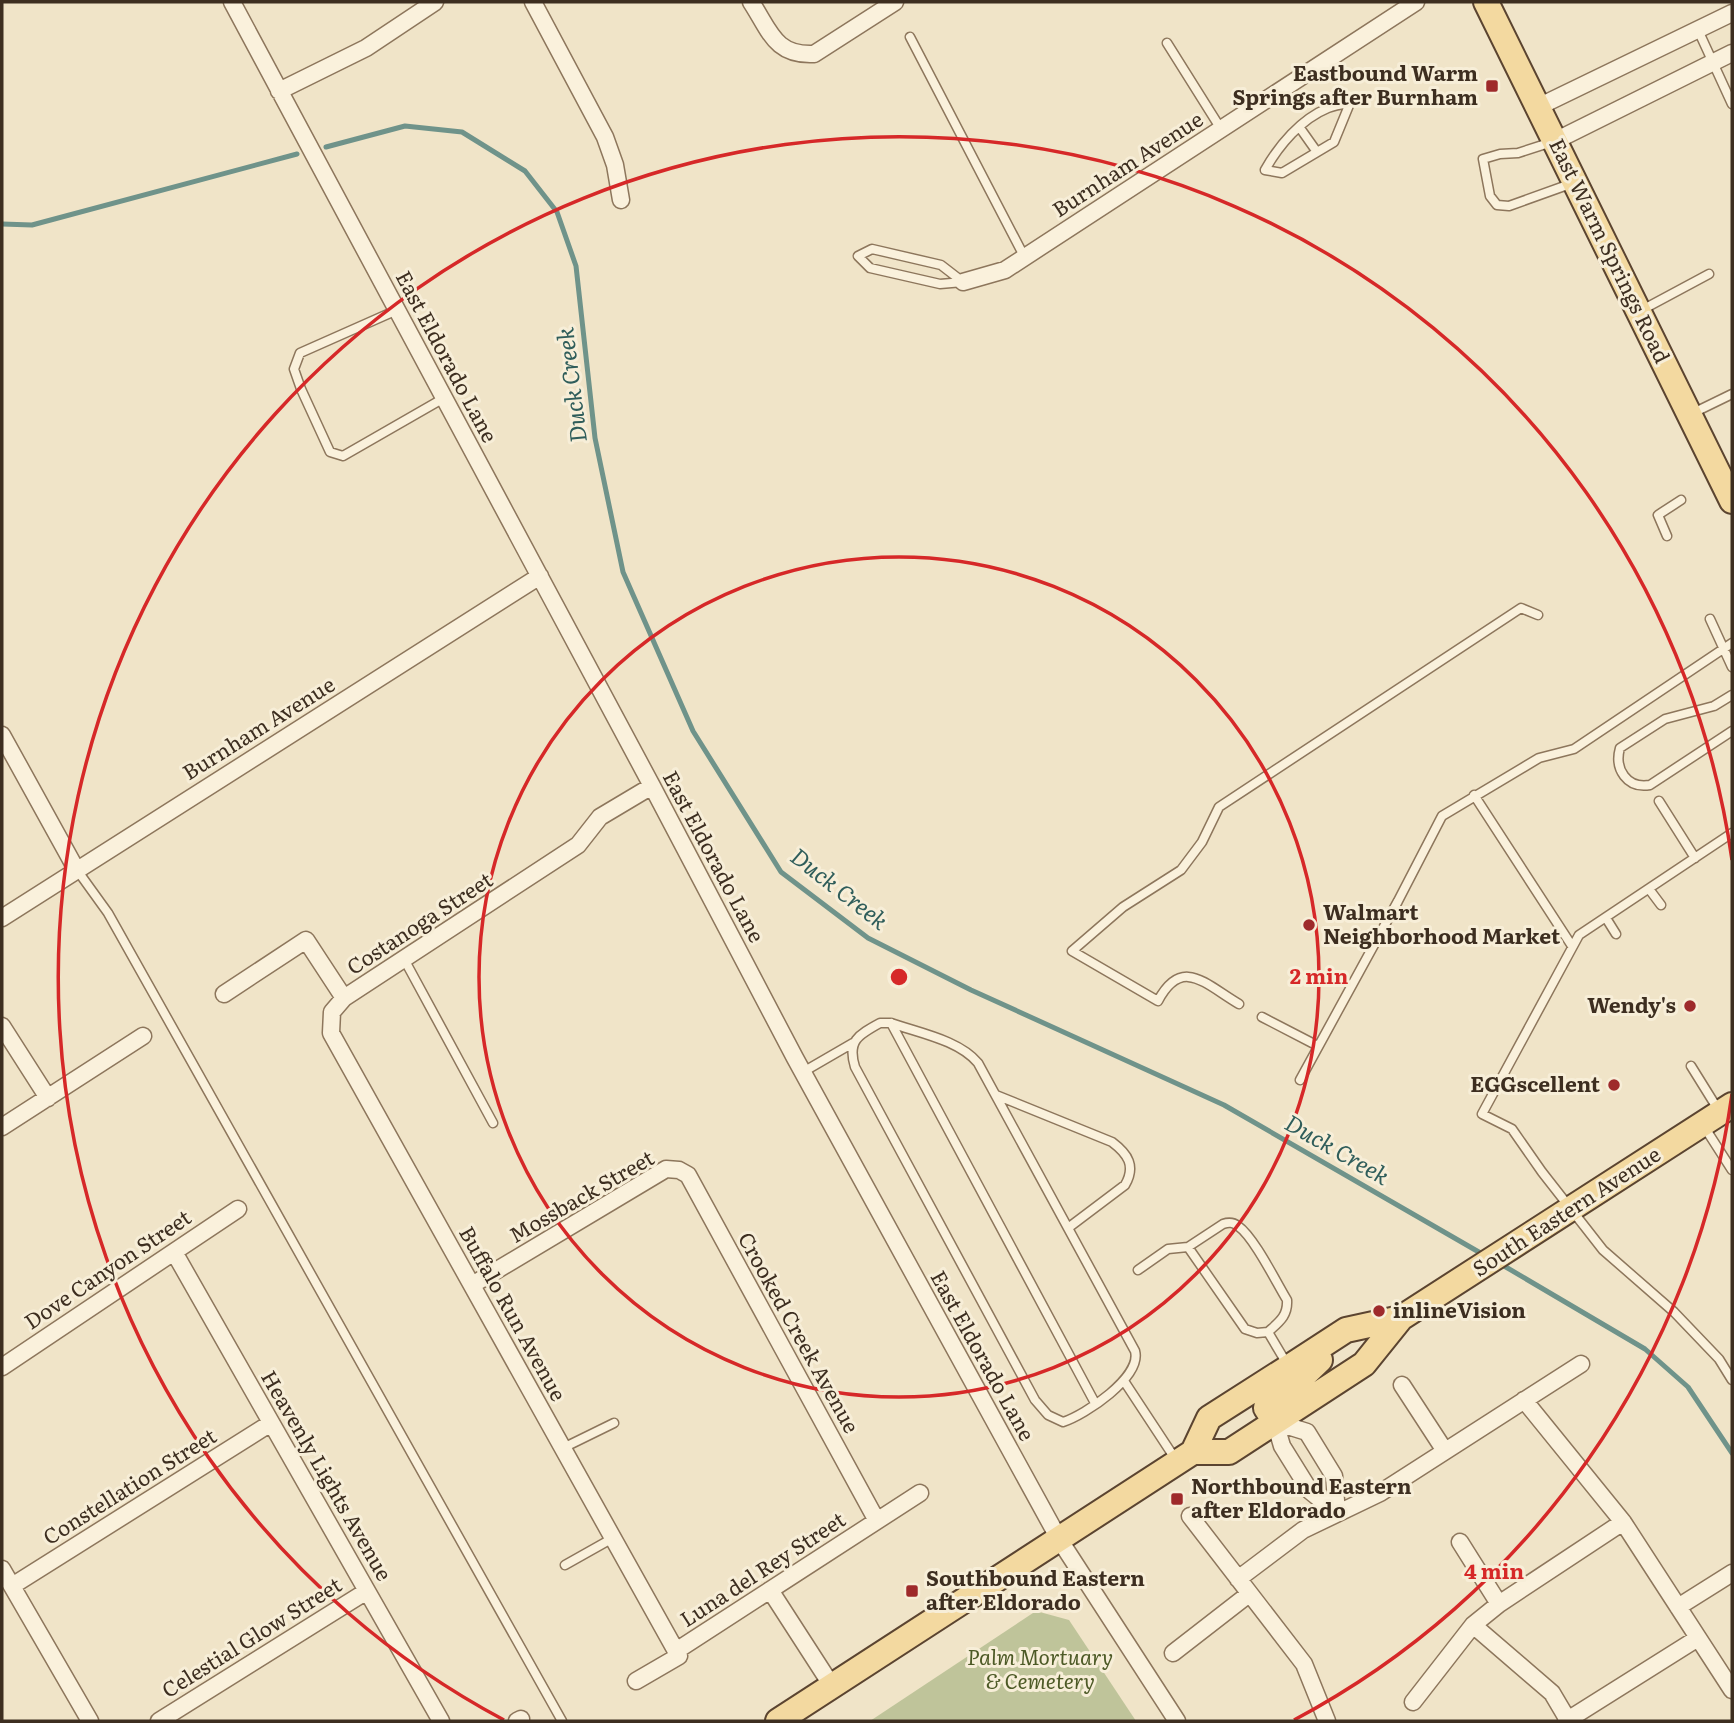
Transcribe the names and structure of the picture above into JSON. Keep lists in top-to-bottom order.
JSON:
{
  "streets": {
    "main road": ["East Warm Springs Road", "South Eastern Avenue"],
    "street": [
      "Burnham Avenue",
      "East Eldorado Lane",
      "Costanoga Street",
      "Mossback Street",
      "Dove Canyon Street",
      "Buffalo Run Avenue",
      "Crooked Creek Avenue",
      "Heavenly Lights Avenue",
      "Constellation Street",
      "Luna del Rey Street",
      "Celestial Glow Street"
    ]
  },
  "crossings": [
    ["Burnham Avenue", "East Eldorado Lane"],
    ["East Eldorado Lane", "Costanoga Street"],
    ["Costanoga Street", "Buffalo Run Avenue"],
    ["Mossback Street", "Buffalo Run Avenue"],
    ["Mossback Street", "Crooked Creek Avenue"],
    ["Dove Canyon Street", "Heavenly Lights Avenue"],
    ["Buffalo Run Avenue", "Luna del Rey Street"],
    ["Crooked Creek Avenue", "Luna del Rey Street"],
    ["Heavenly Lights Avenue", "Constellation Street"],
    ["Heavenly Lights Avenue", "Celestial Glow Street"]
  ],
  "water": ["Duck Creek"],
  "parks": ["Palm Mortuary & Cemetery"],
  "places": {
    "transit": ["Eastbound Warm Springs after Burnham", "Northbound Eastern after Eldorado", "Southbound Eastern after Eldorado"],
    "other": [
      "Walmart Neighborhood Market",
      "Wendy's",
      "EGGscellent",
      "inlineVision"
    ]
  },
  "rings": ["2 min", "4 min"]
}
